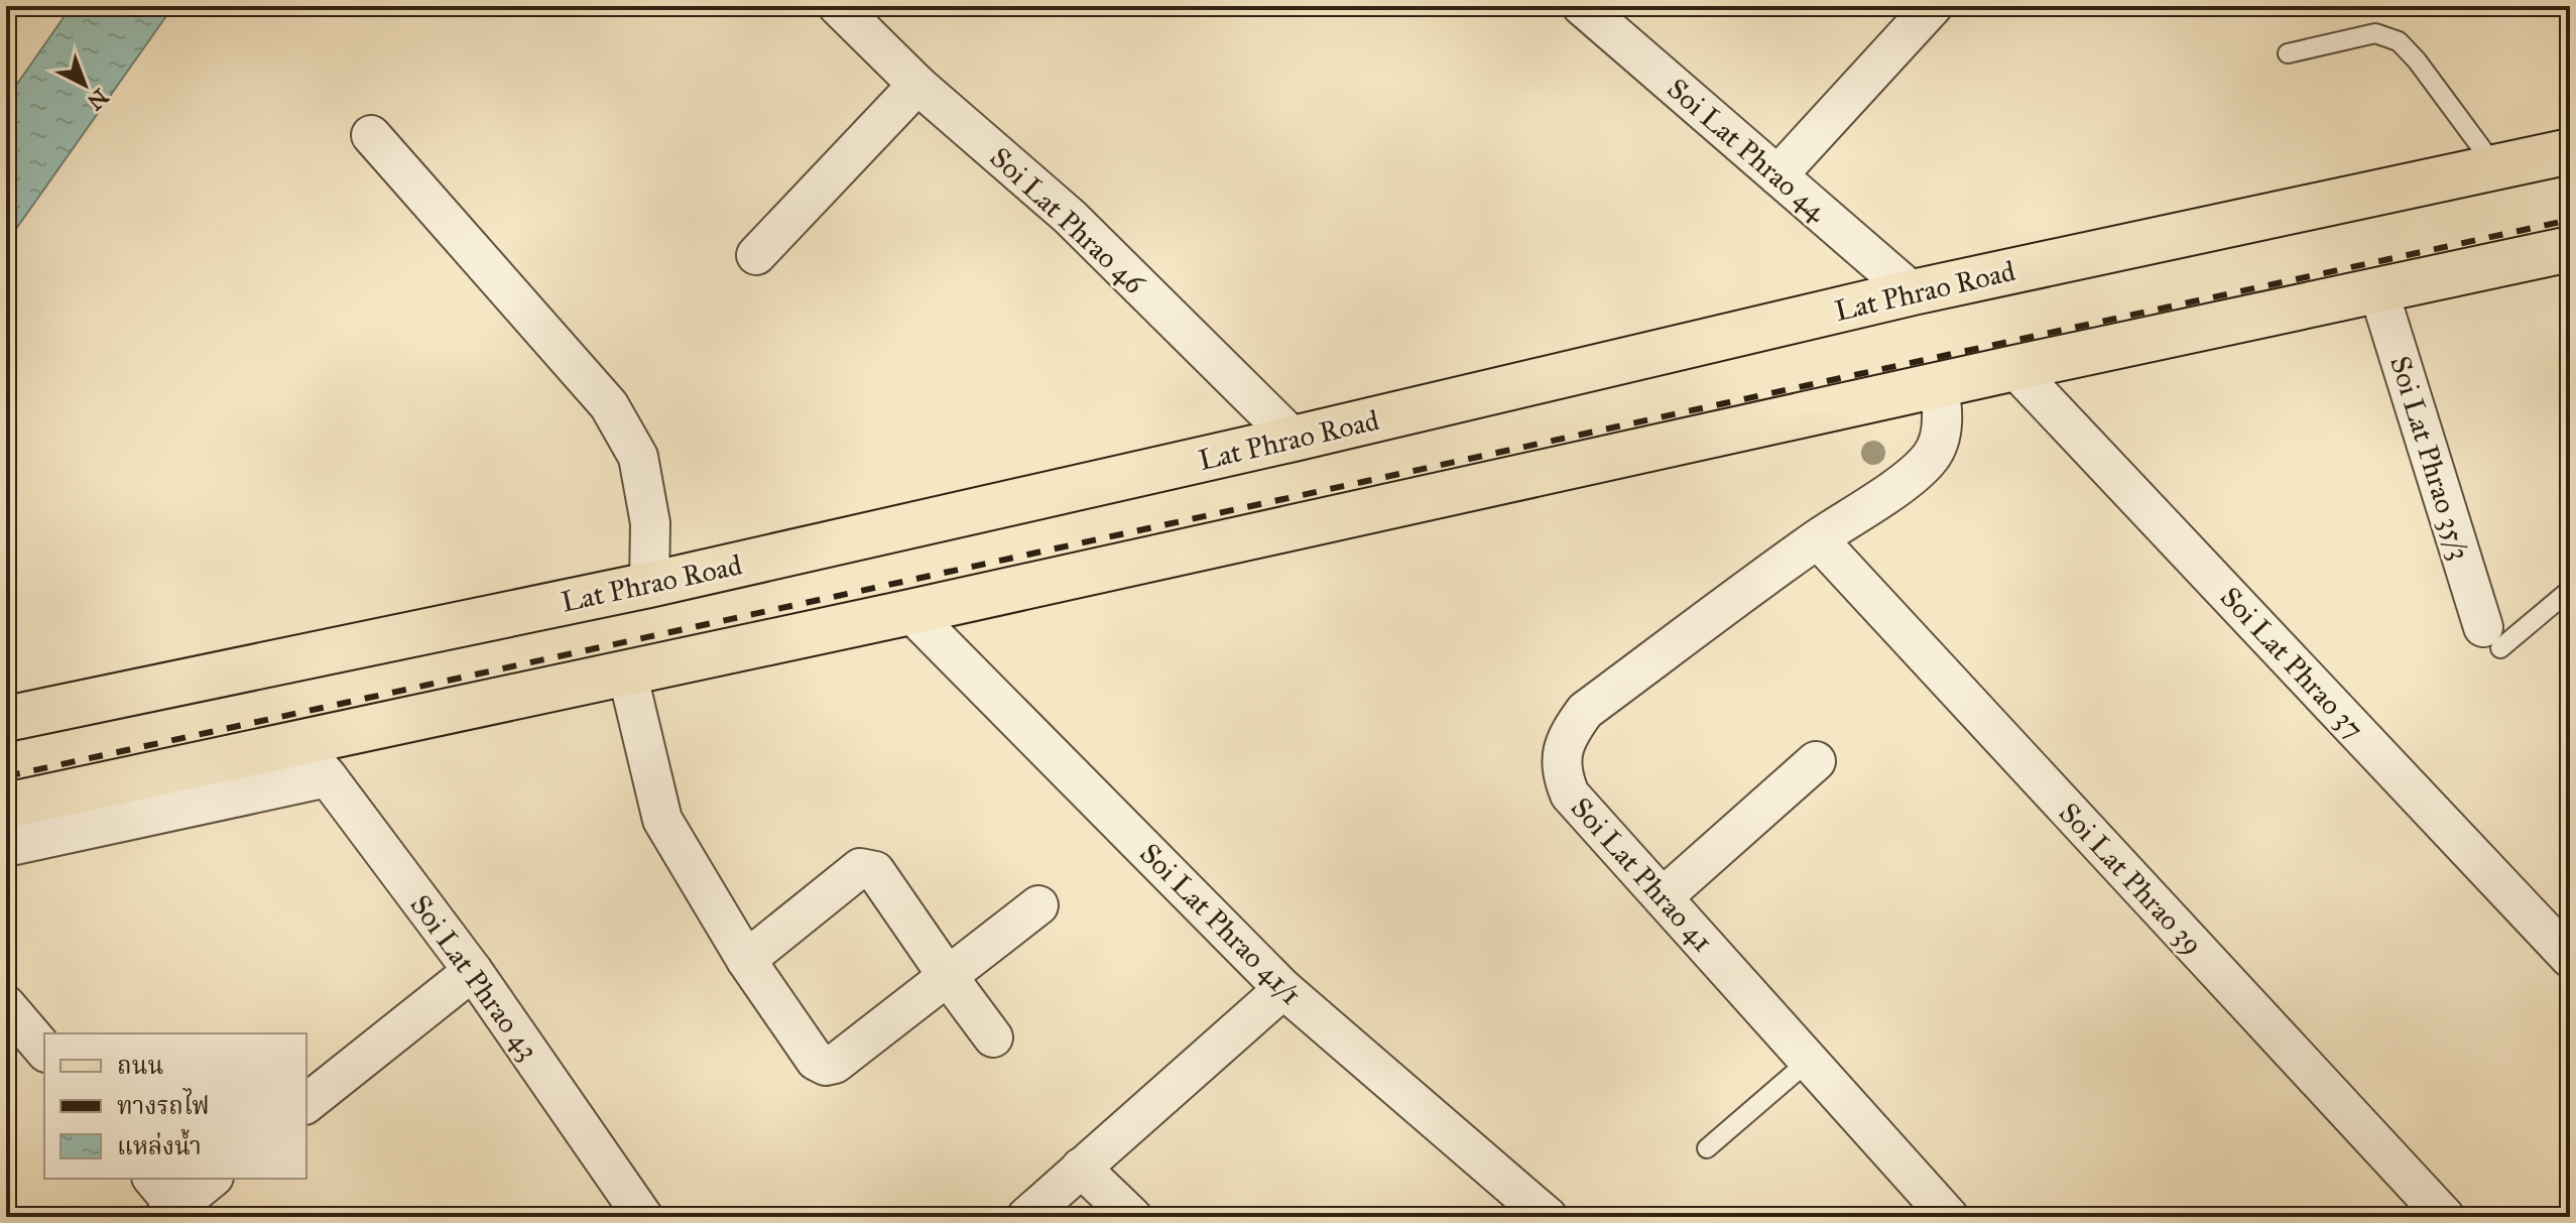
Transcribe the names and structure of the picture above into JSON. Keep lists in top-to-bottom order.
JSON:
{
  "streets": {
    "main road": ["Lat Phrao Road"],
    "street": [
      "Soi Lat Phrao 44",
      "Soi Lat Phrao 46",
      "Soi Lat Phrao 35/3",
      "Soi Lat Phrao 37",
      "Soi Lat Phrao 41",
      "Soi Lat Phrao 39",
      "Soi Lat Phrao 41/1",
      "Soi Lat Phrao 43"
    ]
  },
  "crossings": [
    ["Soi Lat Phrao 44", "Lat Phrao Road"],
    ["Soi Lat Phrao 46", "Lat Phrao Road"],
    ["Soi Lat Phrao 41", "Soi Lat Phrao 39"]
  ],
  "legend": ["ถนน", "ทางรถไฟ", "แหล่งน้ำ"],
  "north": "bottom right"
}
